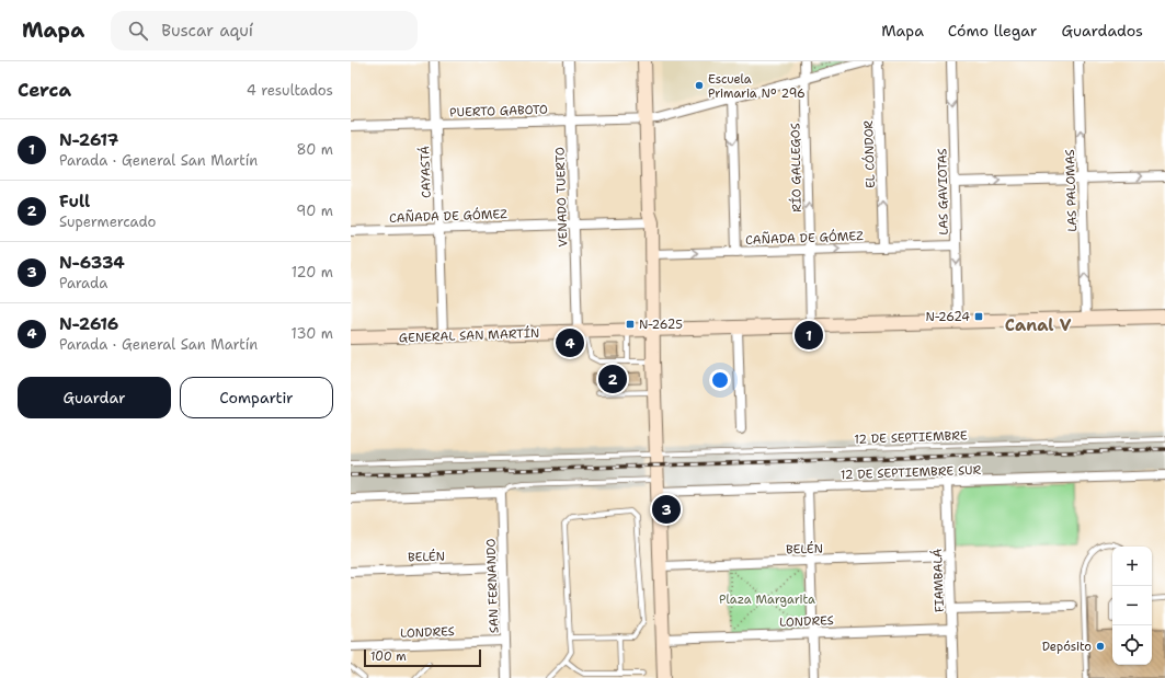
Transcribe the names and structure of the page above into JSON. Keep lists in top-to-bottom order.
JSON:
{
  "streets": {
    "main road": ["GENERAL SAN MARTÍN"],
    "street": [
      "PUERTO GABOTO",
      "EL CÓNDOR",
      "RÍO GALLEGOS",
      "CAYASTÁ",
      "LAS PALOMAS",
      "LAS GAVIOTAS",
      "VENADO TUERTO",
      "CAÑADA DE GÓMEZ",
      "12 DE SEPTIEMBRE SUR",
      "BELÉN",
      "FIAMBALÁ",
      "SAN FERNANDO",
      "LONDRES"
    ],
    "lane": ["12 DE SEPTIEMBRE"]
  },
  "crossings": [
    ["PUERTO GABOTO", "RÍO GALLEGOS"],
    ["PUERTO GABOTO", "CAYASTÁ"],
    ["PUERTO GABOTO", "VENADO TUERTO"],
    ["EL CÓNDOR", "CAÑADA DE GÓMEZ"],
    ["RÍO GALLEGOS", "CAÑADA DE GÓMEZ"],
    ["RÍO GALLEGOS", "GENERAL SAN MARTÍN"],
    ["CAYASTÁ", "CAÑADA DE GÓMEZ"],
    ["CAYASTÁ", "GENERAL SAN MARTÍN"],
    ["LAS PALOMAS", "GENERAL SAN MARTÍN"],
    ["LAS GAVIOTAS", "CAÑADA DE GÓMEZ"],
    ["LAS GAVIOTAS", "GENERAL SAN MARTÍN"],
    ["VENADO TUERTO", "CAÑADA DE GÓMEZ"],
    ["VENADO TUERTO", "GENERAL SAN MARTÍN"],
    ["12 DE SEPTIEMBRE SUR", "FIAMBALÁ"],
    ["BELÉN", "FIAMBALÁ"],
    ["BELÉN", "SAN FERNANDO"],
    ["FIAMBALÁ", "LONDRES"],
    ["SAN FERNANDO", "LONDRES"]
  ],
  "one_way": ["EL CÓNDOR", "LAS PALOMAS", "LAS GAVIOTAS"],
  "districts": ["Canal V"],
  "parks": ["Plaza Margarita"],
  "places": {
    "other": ["Escuela Primaria Nº 296", "Depósito"],
    "transit": ["N-2624", "N-2625"]
  },
  "scale_bar": "100 m",
  "page": {
    "header": "Mapa",
    "search": "Buscar aquí",
    "nav": ["Mapa", "Cómo llegar", "Guardados"],
    "heading": ["Cerca", "4 resultados"],
    "list": [
      {
        "mark": "1",
        "name": "N-2617",
        "note": "Parada · General San Martín",
        "value": "80 m"
      },
      {
        "mark": "2",
        "name": "Full",
        "note": "Supermercado",
        "value": "90 m"
      },
      {
        "mark": "3",
        "name": "N-6334",
        "note": "Parada",
        "value": "120 m"
      },
      {
        "mark": "4",
        "name": "N-2616",
        "note": "Parada · General San Martín",
        "value": "130 m"
      }
    ],
    "pins": [
      "1",
      "4",
      "2",
      "3"
    ],
    "buttons": ["Guardar", "Compartir"],
    "map_buttons": ["+", "−"],
    "scale": "100 m"
  }
}
